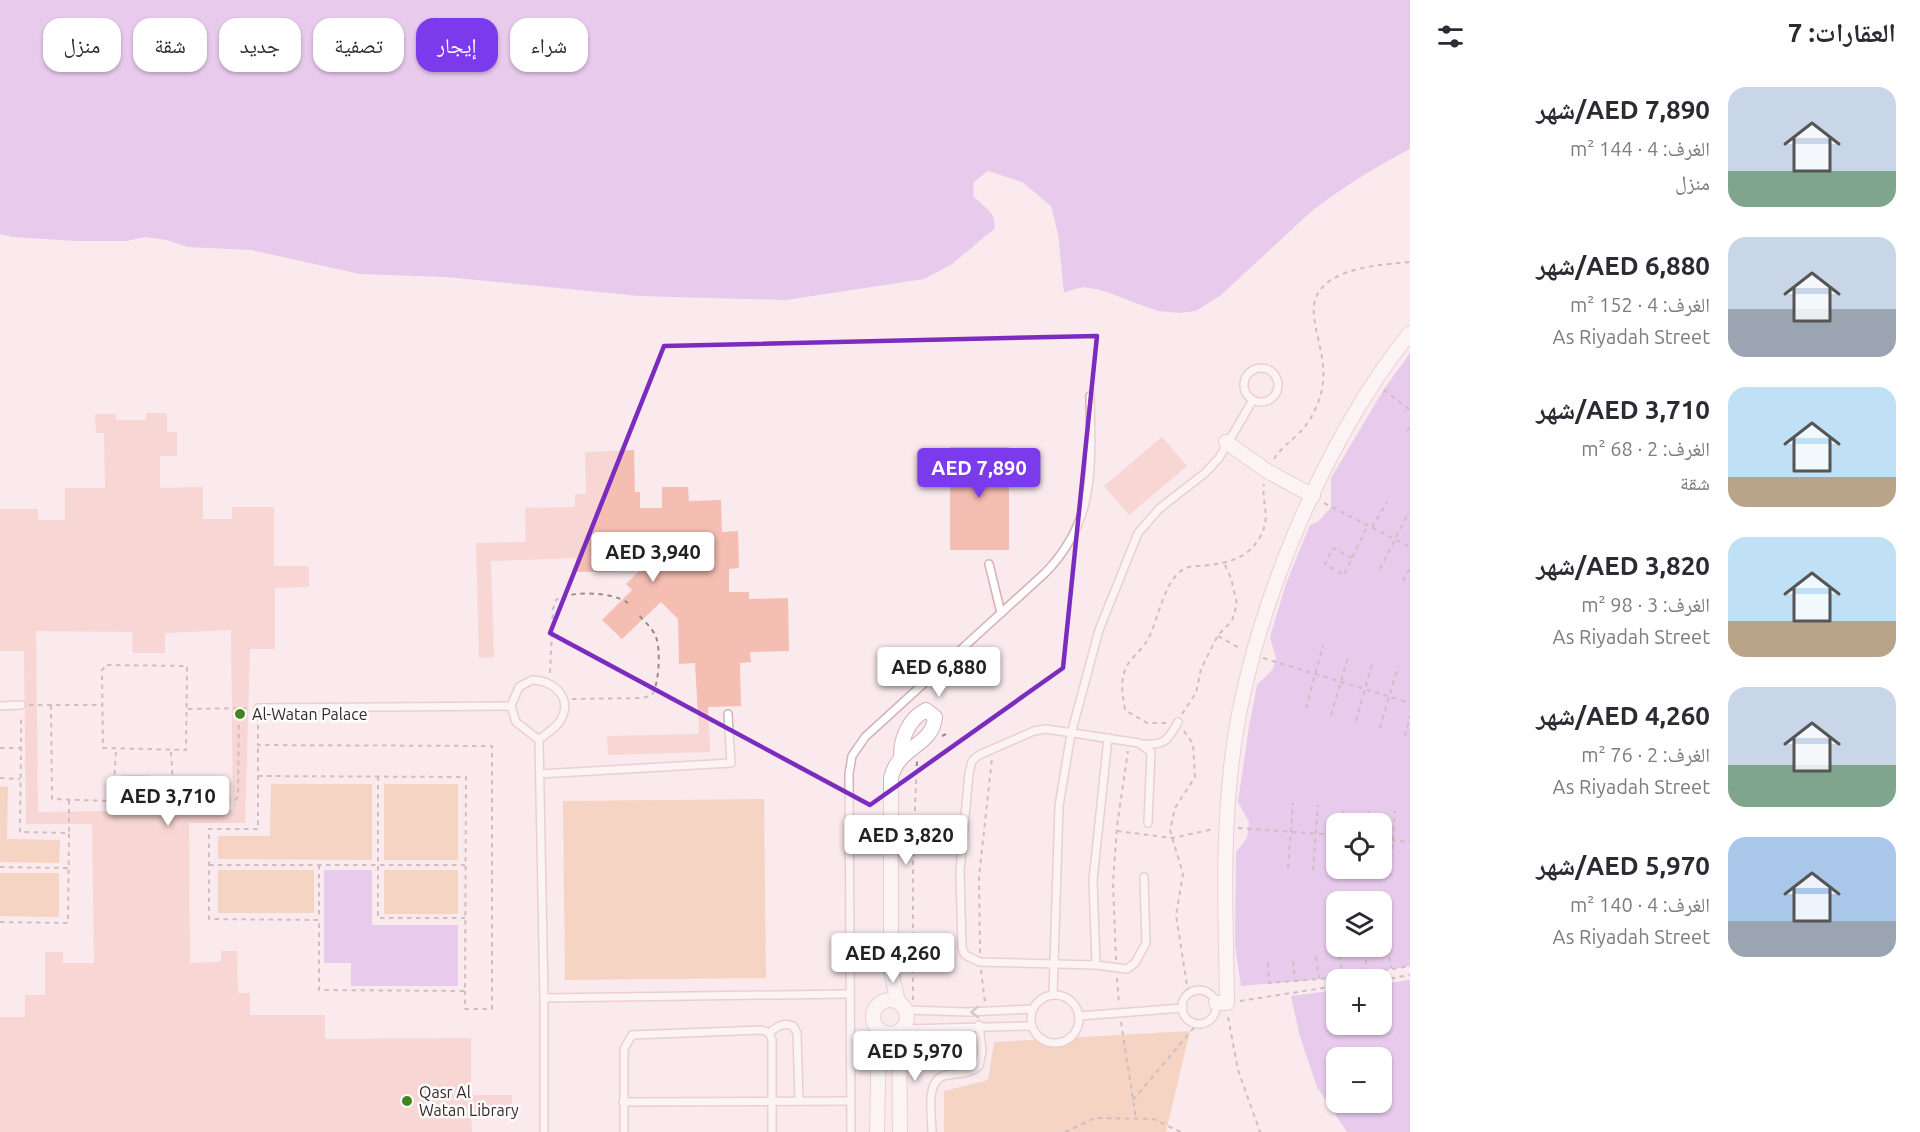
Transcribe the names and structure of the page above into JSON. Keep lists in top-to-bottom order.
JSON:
{
  "places": ["Al-Watan Palace", "Qasr Al Watan Library"],
  "page": {
    "heading": "العقارات: 7",
    "chip": [
      "شراء",
      "إيجار",
      "تصفية",
      "جديد",
      "شقة",
      "منزل"
    ],
    "list": [
      {
        "name": "AED 7,890/شهر",
        "note": "الغرف: 4 · 144 m² · منزل"
      },
      {
        "name": "AED 6,880/شهر",
        "note": "الغرف: 4 · 152 m² · As Riyadah Street"
      },
      {
        "name": "AED 3,710/شهر",
        "note": "الغرف: 2 · 68 m² · شقة"
      },
      {
        "name": "AED 3,820/شهر",
        "note": "الغرف: 3 · 98 m² · As Riyadah Street"
      },
      {
        "name": "AED 4,260/شهر",
        "note": "الغرف: 2 · 76 m² · As Riyadah Street"
      },
      {
        "name": "AED 5,970/شهر",
        "note": "الغرف: 4 · 140 m² · As Riyadah Street"
      }
    ],
    "price": [
      "AED 7,890",
      "AED 3,940",
      "AED 6,880",
      "AED 3,710",
      "AED 3,820",
      "AED 4,260",
      "AED 5,970"
    ],
    "map_buttons": ["+", "−"]
  }
}
